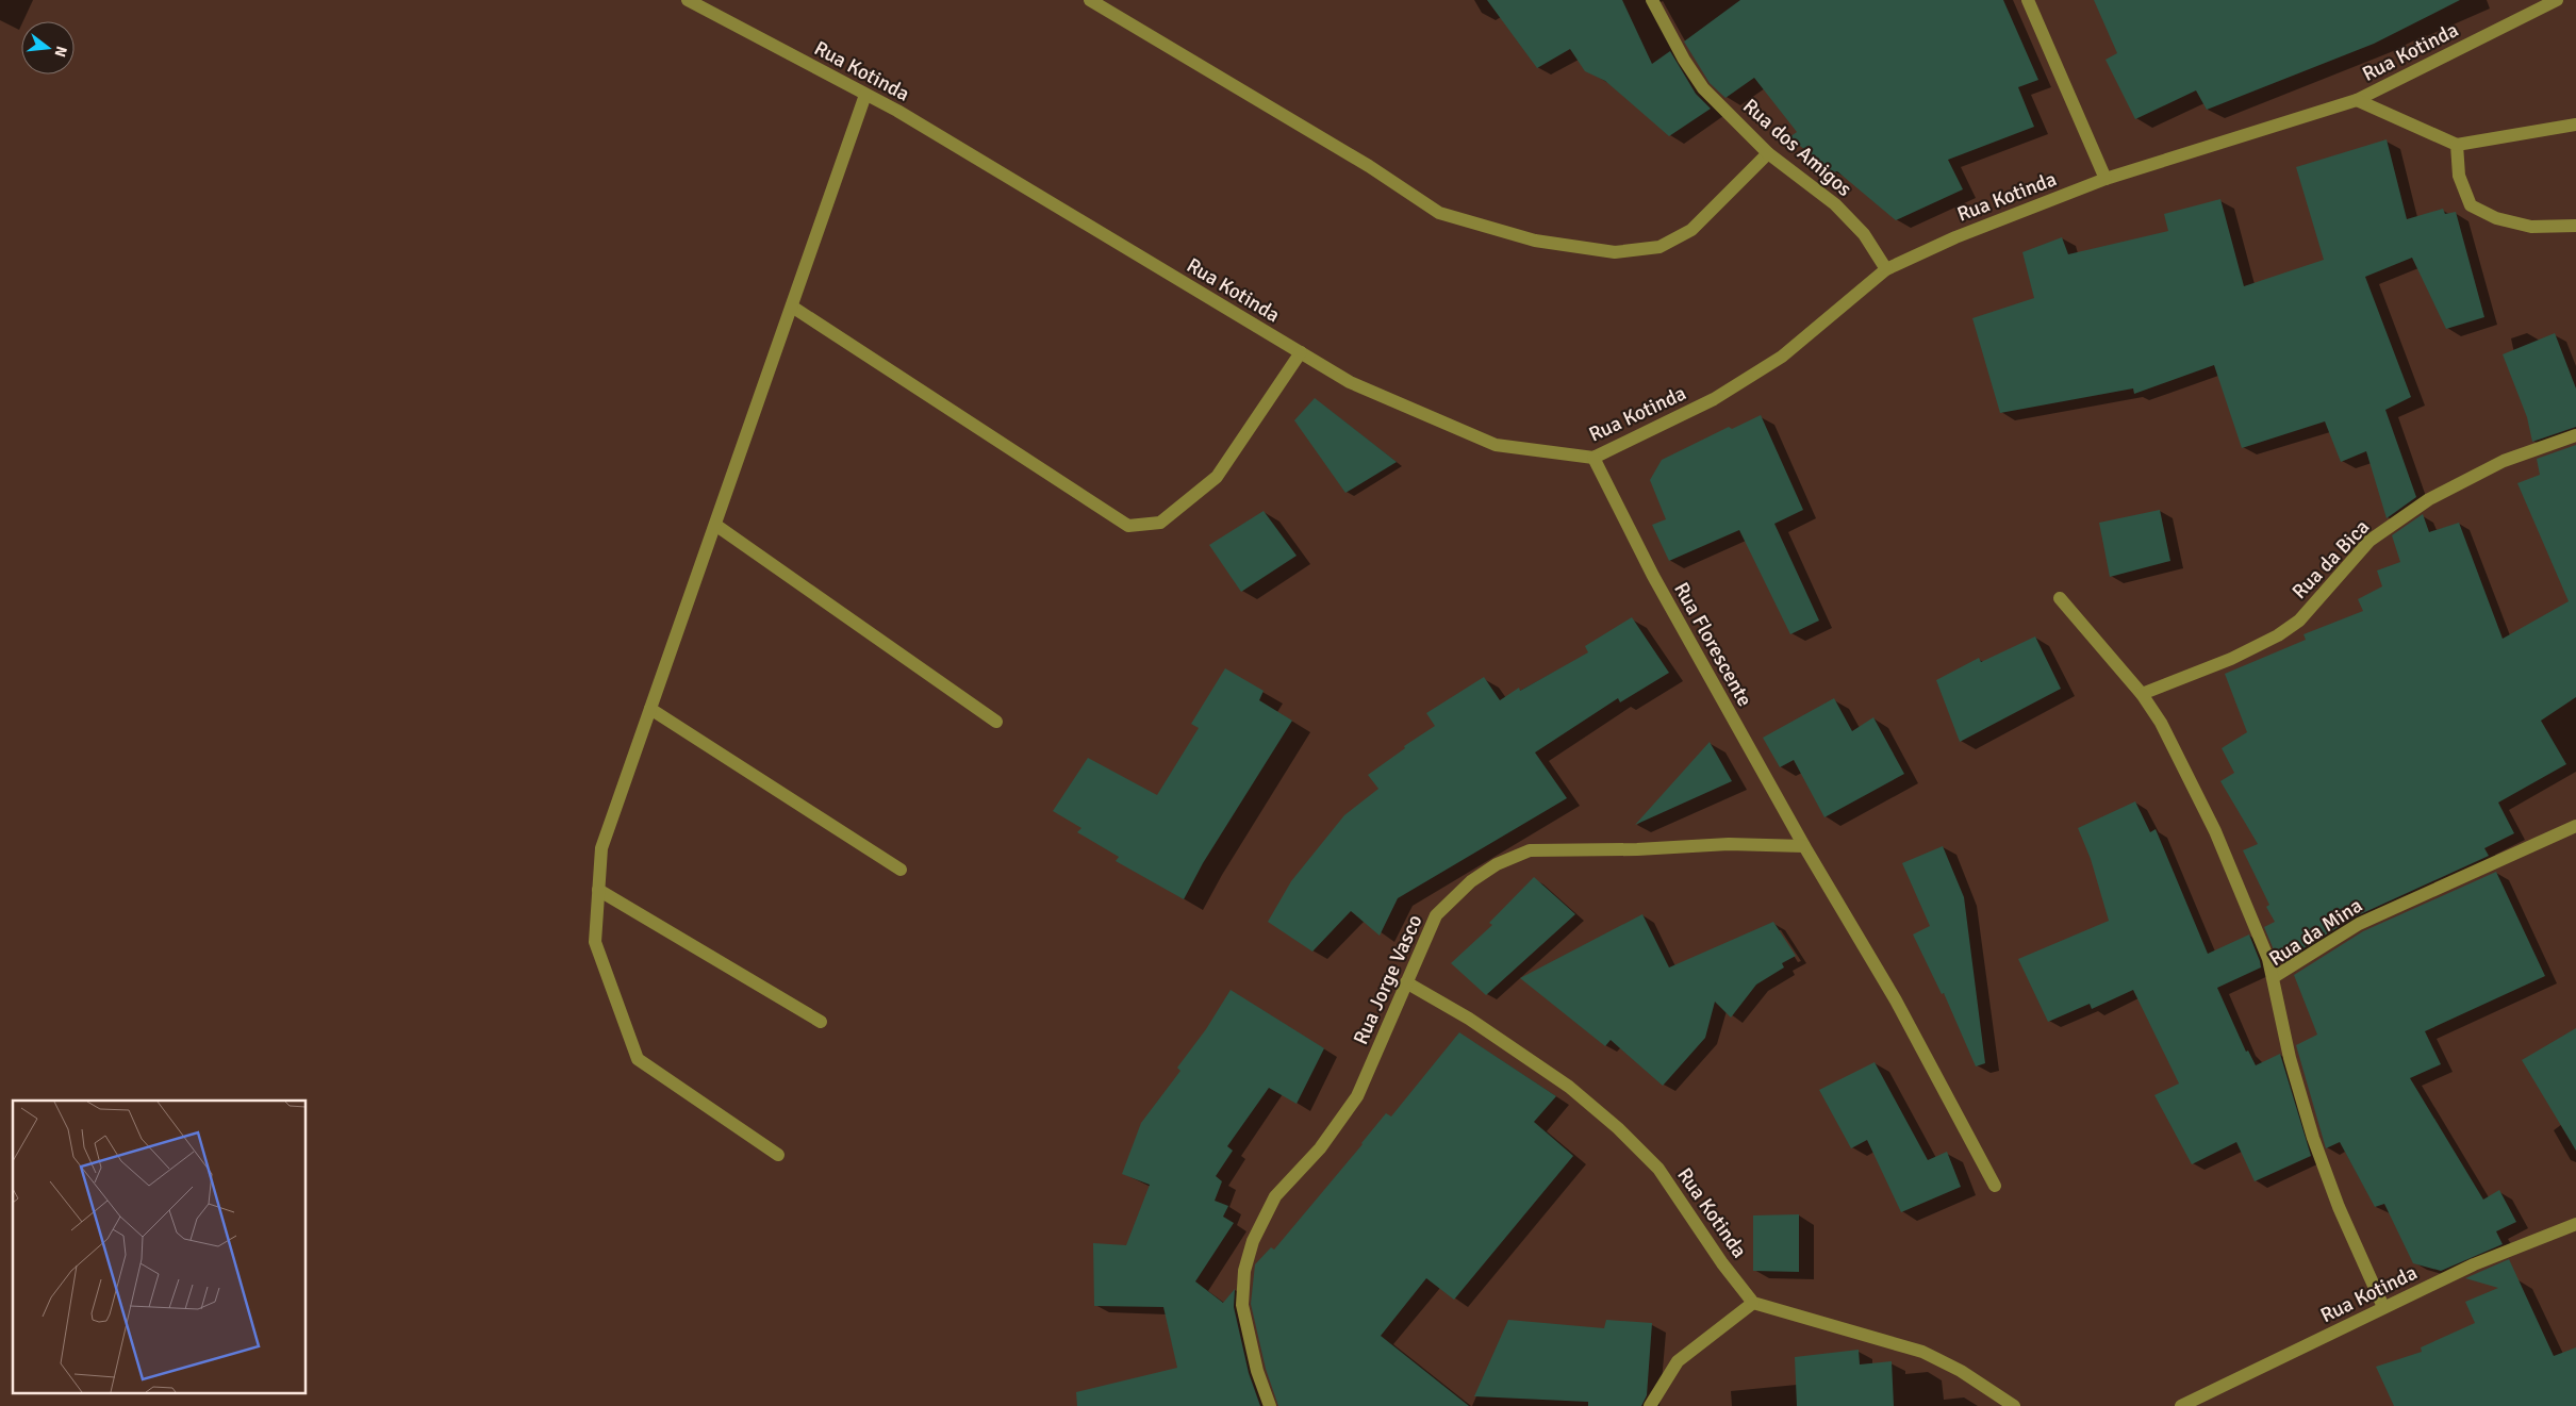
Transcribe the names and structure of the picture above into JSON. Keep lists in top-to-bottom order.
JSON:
{
  "streets": {
    "street": [
      "Rua Kotinda",
      "Rua dos Amigos",
      "Rua da Bica",
      "Rua Florescente",
      "Rua da Mina",
      "Rua Jorge Vasco"
    ]
  },
  "crossings": [
    ["Rua Kotinda", "Rua dos Amigos"],
    ["Rua Kotinda", "Rua Florescente"],
    ["Rua Kotinda", "Rua da Mina"],
    ["Rua Kotinda", "Rua Jorge Vasco"],
    ["Rua Florescente", "Rua Jorge Vasco"]
  ],
  "north": "right"
}
